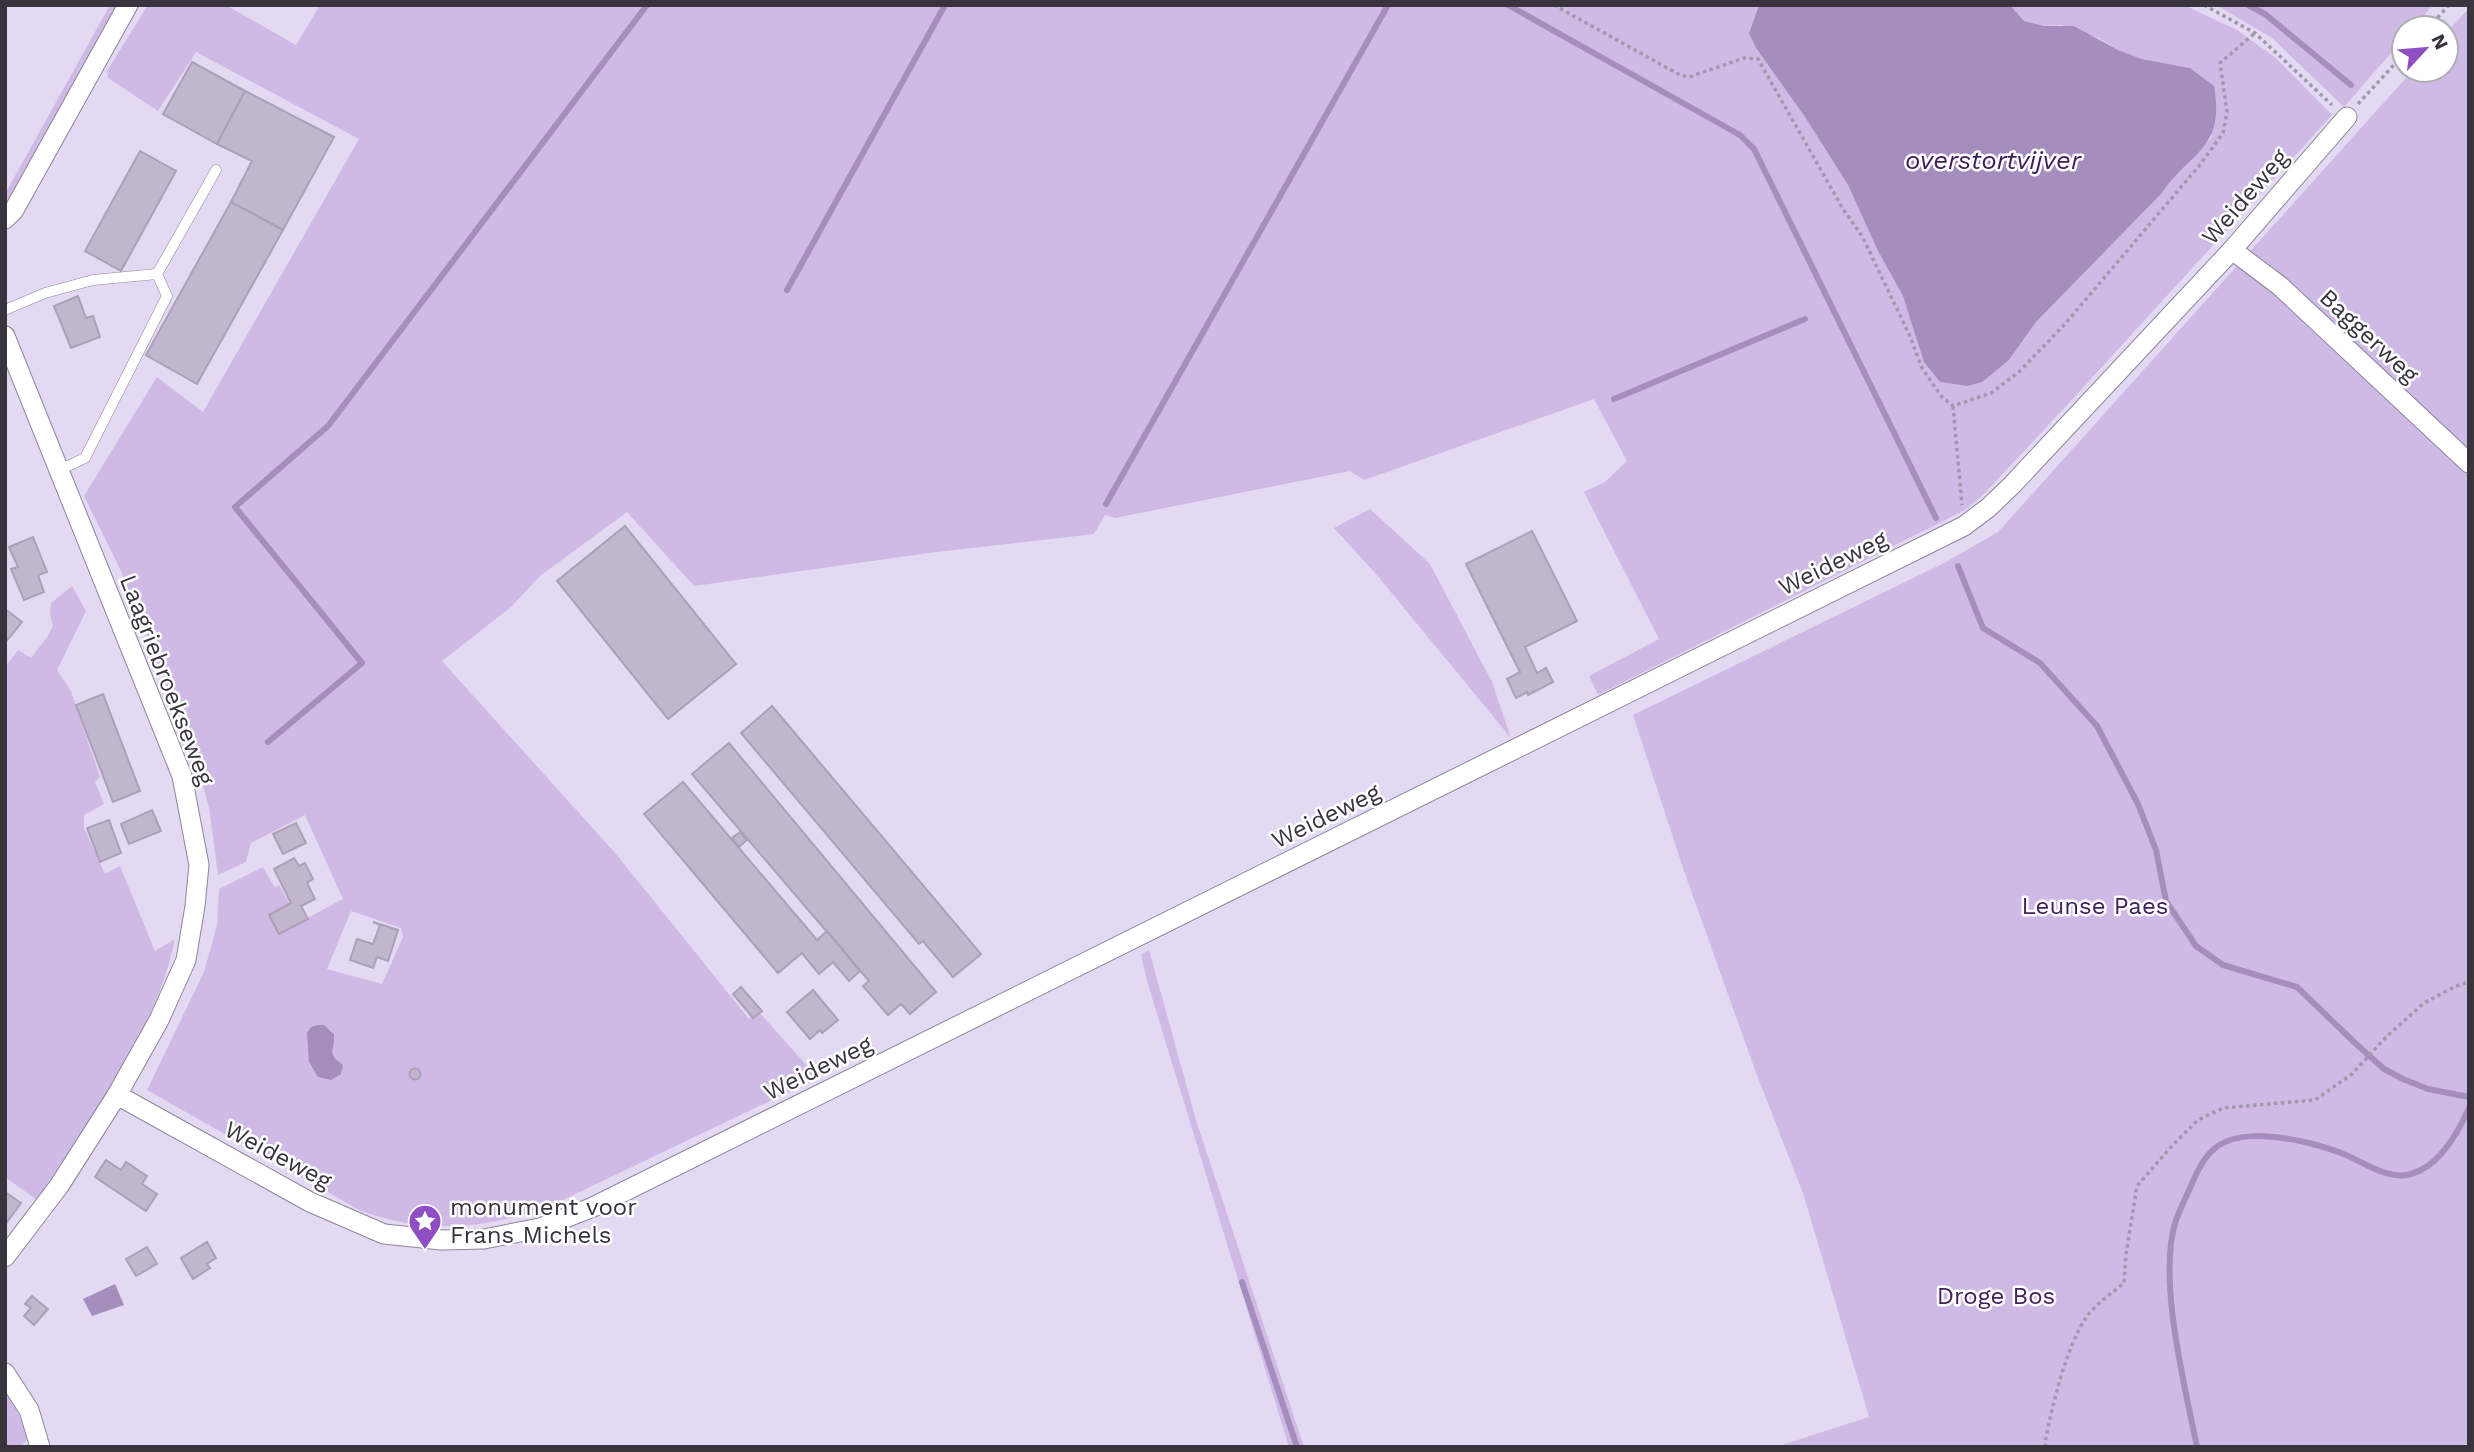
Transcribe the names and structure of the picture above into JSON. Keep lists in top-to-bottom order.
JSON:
{
  "streets": {
    "street": ["Weideweg", "Baggerweg", "Laagriebroekseweg"]
  },
  "crossings": [
    ["Weideweg", "Baggerweg"],
    ["Weideweg", "Laagriebroekseweg"]
  ],
  "water": ["overstortvijver"],
  "parks": ["Leunse Paes", "Droge Bos"],
  "places": {
    "place": ["monument voor Frans Michels"]
  },
  "north": "top right"
}
